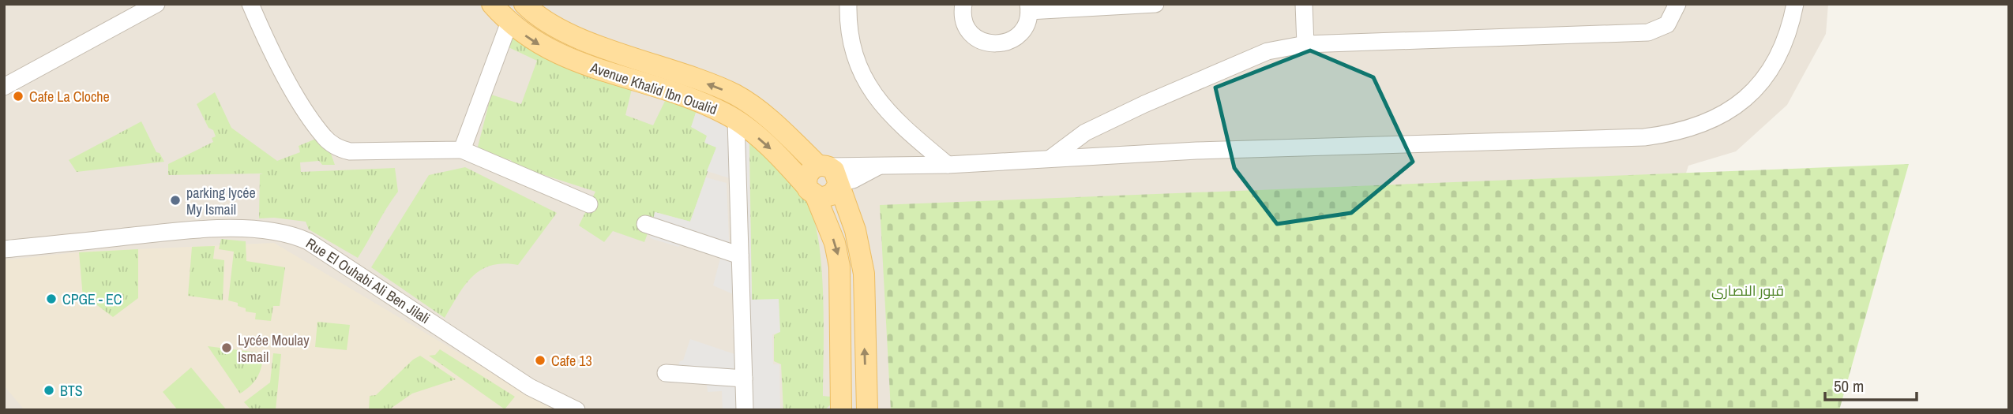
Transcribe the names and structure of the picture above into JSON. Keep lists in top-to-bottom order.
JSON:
{
  "streets": {
    "main road": ["Avenue Khalid Ibn Oualid"],
    "street": ["Rue El Ouhabi Ali Ben Jilali"]
  },
  "parks": ["قبور النصارى"],
  "places": [
    "Cafe La Cloche",
    "parking lycée My Ismail",
    "CPGE - EC",
    "Lycée Moulay Ismail",
    "Cafe 13",
    "BTS"
  ],
  "scale_bar": "50 m"
}
